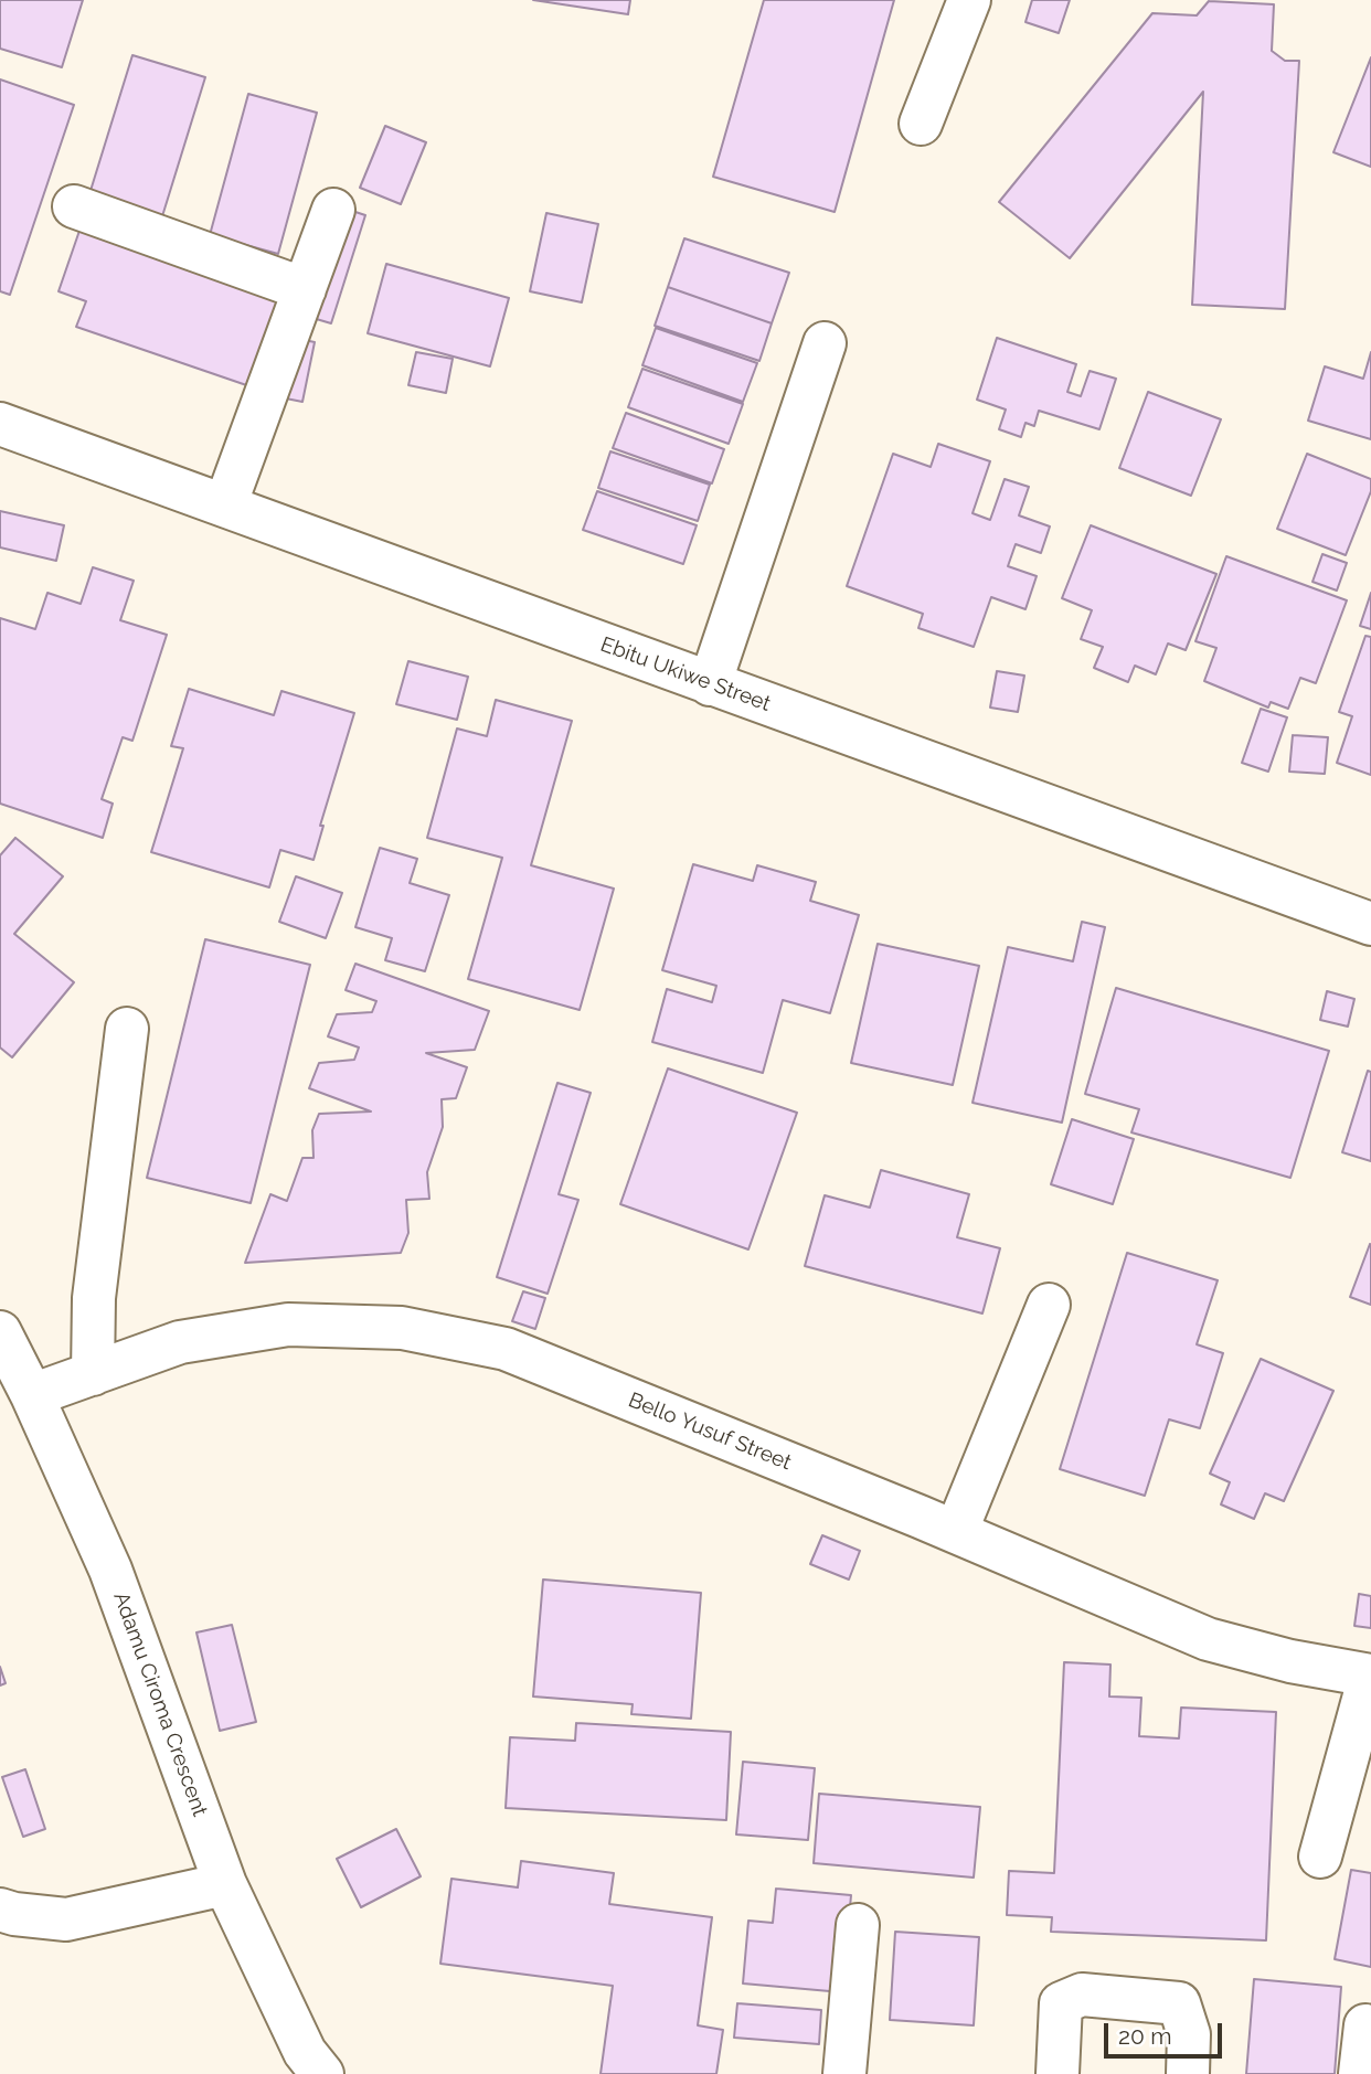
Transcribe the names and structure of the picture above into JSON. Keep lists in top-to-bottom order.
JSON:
{
  "streets": {
    "street": ["Ebitu Ukiwe Street", "Bello Yusuf Street", "Adamu Ciroma Crescent"]
  },
  "crossings": [
    ["Bello Yusuf Street", "Adamu Ciroma Crescent"]
  ],
  "scale_bar": "20 m"
}
